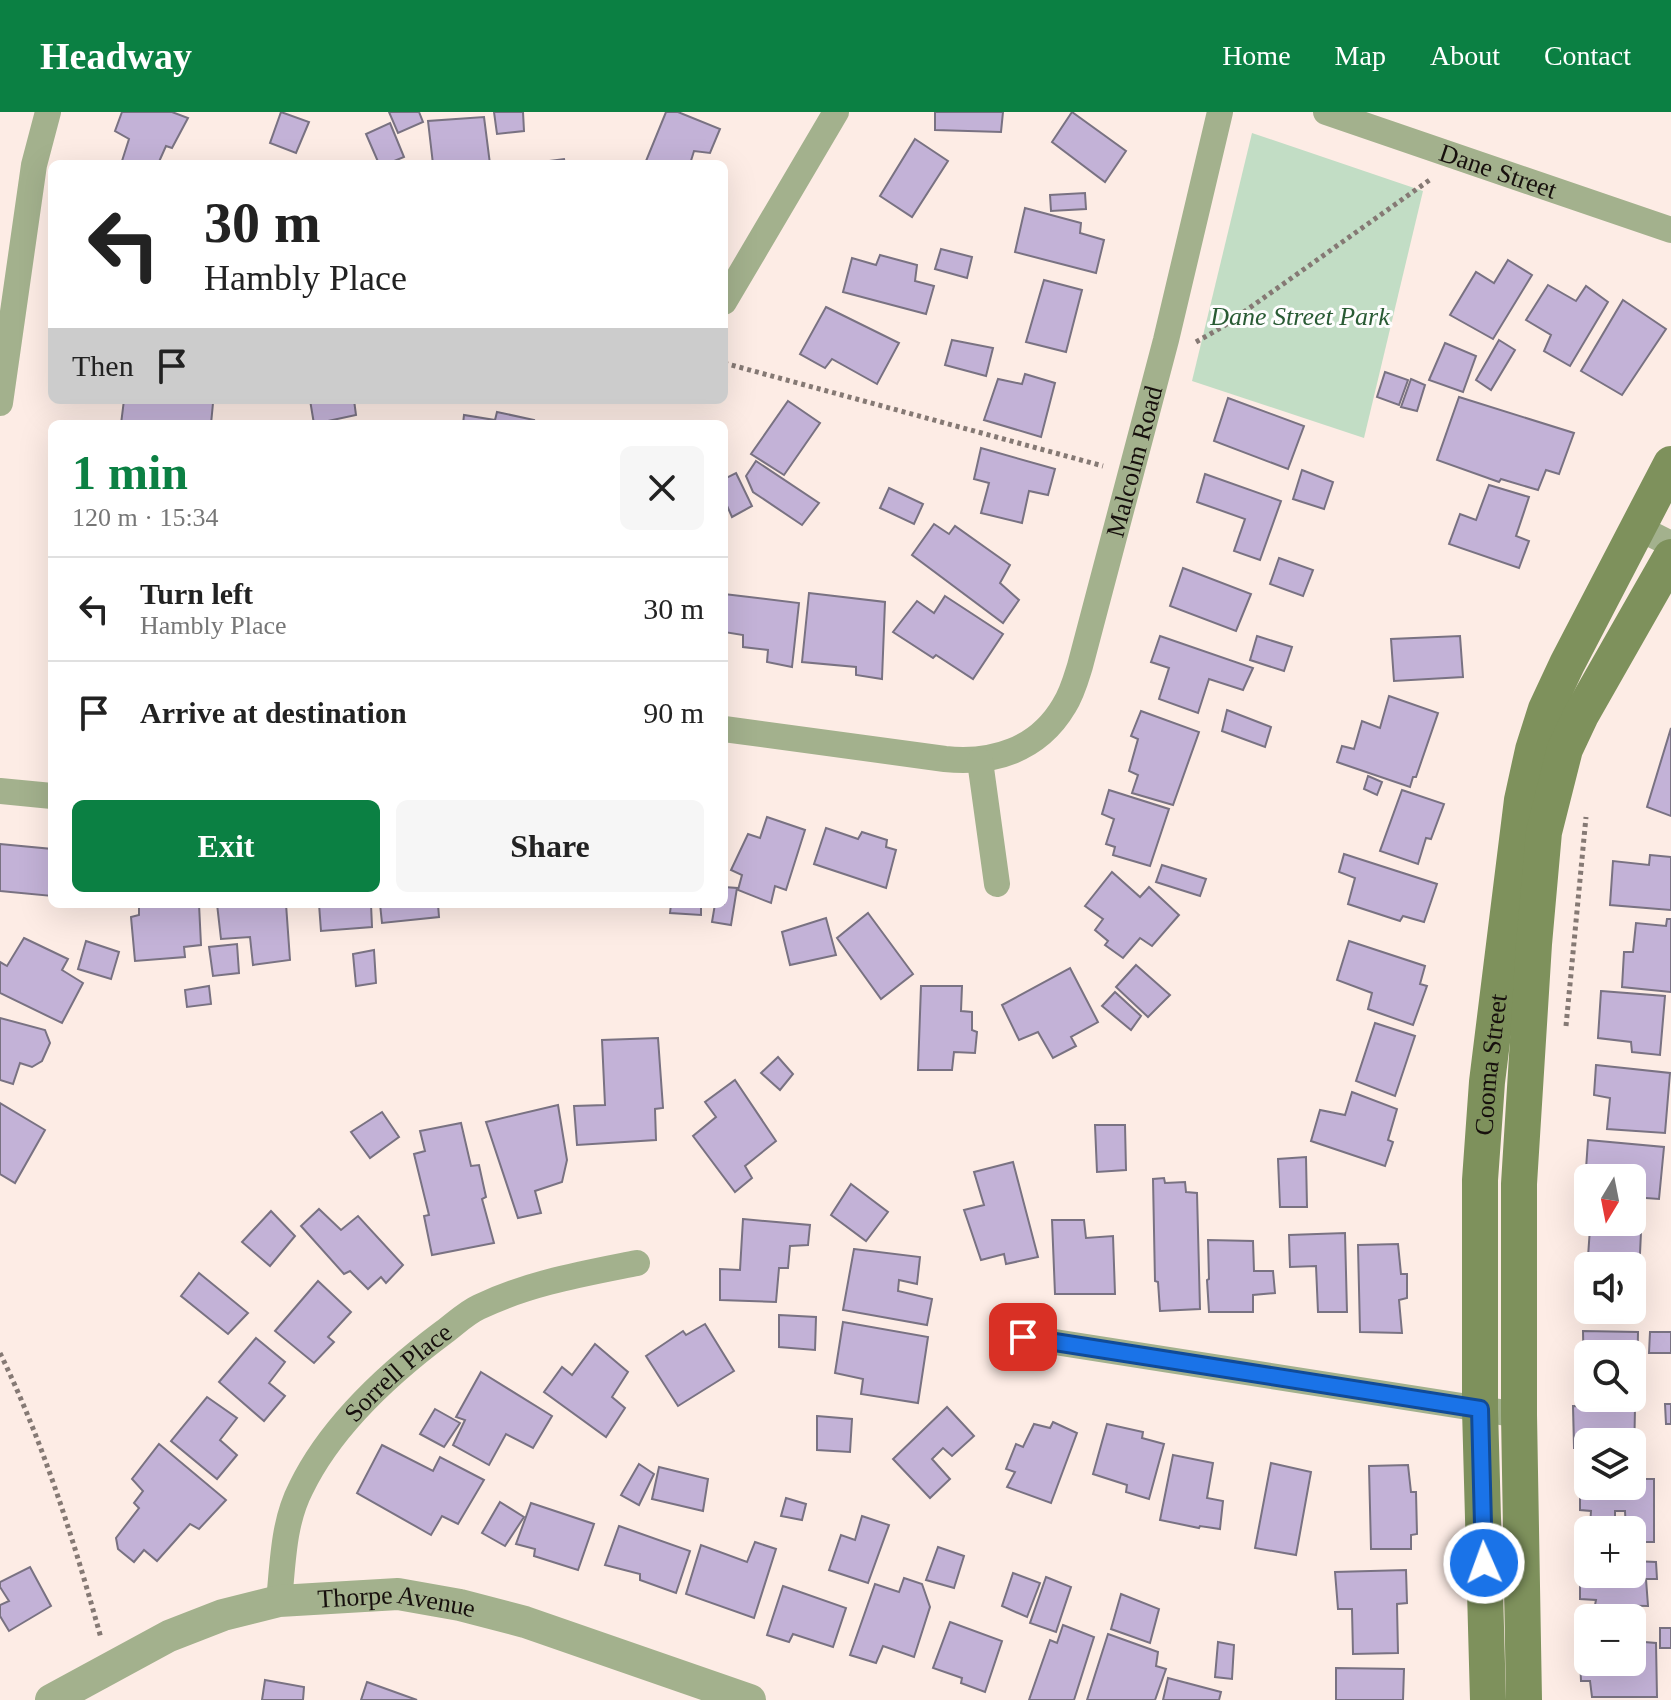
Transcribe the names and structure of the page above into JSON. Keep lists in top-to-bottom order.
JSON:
{
  "streets": {
    "main road": ["Cooma Street"],
    "street": [
      "Dane Street",
      "Malcolm Road",
      "Sorrell Place",
      "Thorpe Avenue"
    ]
  },
  "crossings": [
    ["Sorrell Place", "Thorpe Avenue"]
  ],
  "parks": ["Dane Street Park"],
  "north": "bottom",
  "page": {
    "header": "Headway",
    "nav": [
      "Home",
      "Map",
      "About",
      "Contact"
    ],
    "turn": ["30 m", "Hambly Place"],
    "then": "Then",
    "heading": ["1 min", "120 m · 15:34"],
    "list": [
      {
        "name": "Turn left",
        "note": "Hambly Place",
        "value": "30 m"
      },
      {
        "name": "Arrive at destination",
        "value": "90 m"
      }
    ],
    "buttons": ["Exit", "Share"],
    "map_buttons": ["+", "−"]
  }
}
